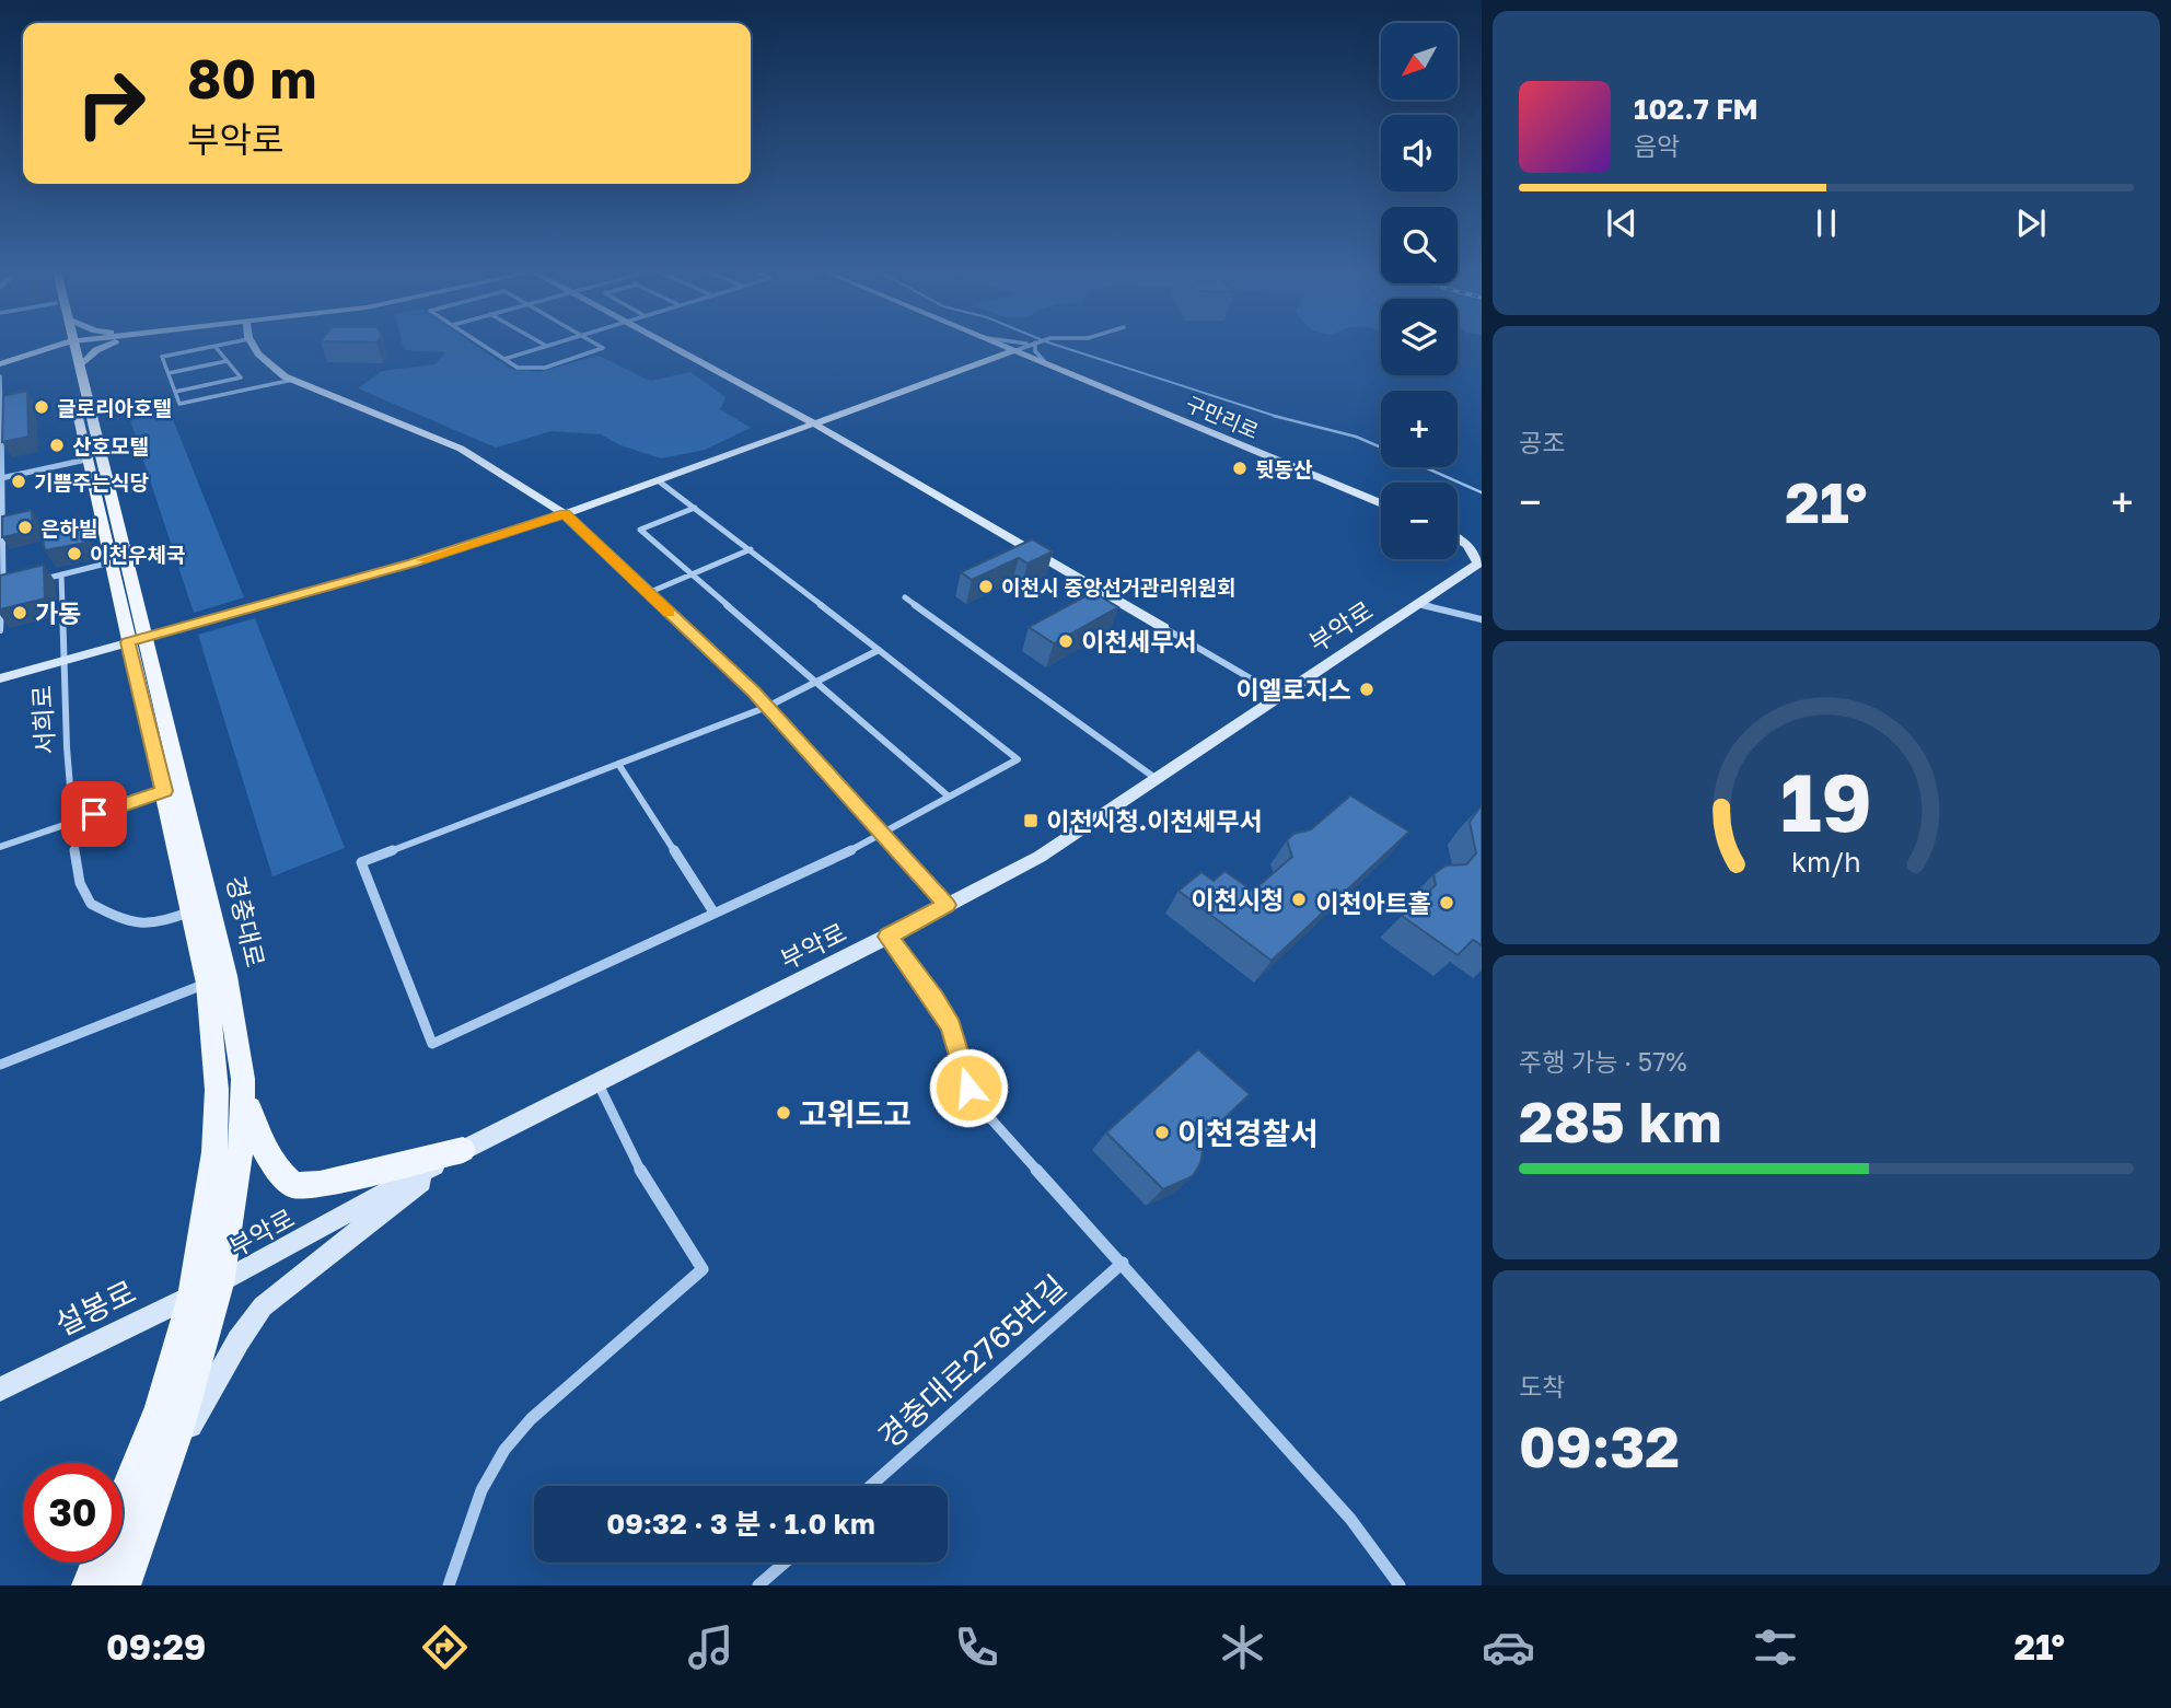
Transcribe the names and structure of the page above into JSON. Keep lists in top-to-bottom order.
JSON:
{
  "streets": {
    "main road": ["경충대로"],
    "street": [
      "구만리로",
      "부악로",
      "서희로",
      "설봉로",
      "경충대로2765번길"
    ]
  },
  "crossings": [
    ["구만리로", "서희로"],
    ["부악로", "경충대로"],
    ["부악로", "설봉로"],
    ["서희로", "경충대로"],
    ["경충대로", "설봉로"]
  ],
  "places": {
    "other": [
      "글로리아호텔",
      "산호모텔",
      "뒷동산",
      "기쁨주는식당",
      "은하빌",
      "이천우체국",
      "이천시 중앙선거관리위원회",
      "가동",
      "이천세무서",
      "이엘로지스",
      "이천시청",
      "이천아트홀",
      "고위드고",
      "이천경찰서"
    ],
    "transit": ["이천시청.이천세무서"]
  },
  "north": "bottom left",
  "page": {
    "map_buttons": ["+", "−"],
    "turn": ["80 m", "부악로"],
    "song": ["102.7 FM", "음악"],
    "tile": [
      "공조",
      ["주행 가능 · 57%", "285 km"],
      ["도착", "09:32"]
    ],
    "heat": ["−", "21°", "+"],
    "limit": "30",
    "trip": "09:32 · 3 분 · 1.0 km",
    "tabs": ["09:29", "21°"],
    "gauge": ["19", "km/h"]
  }
}
